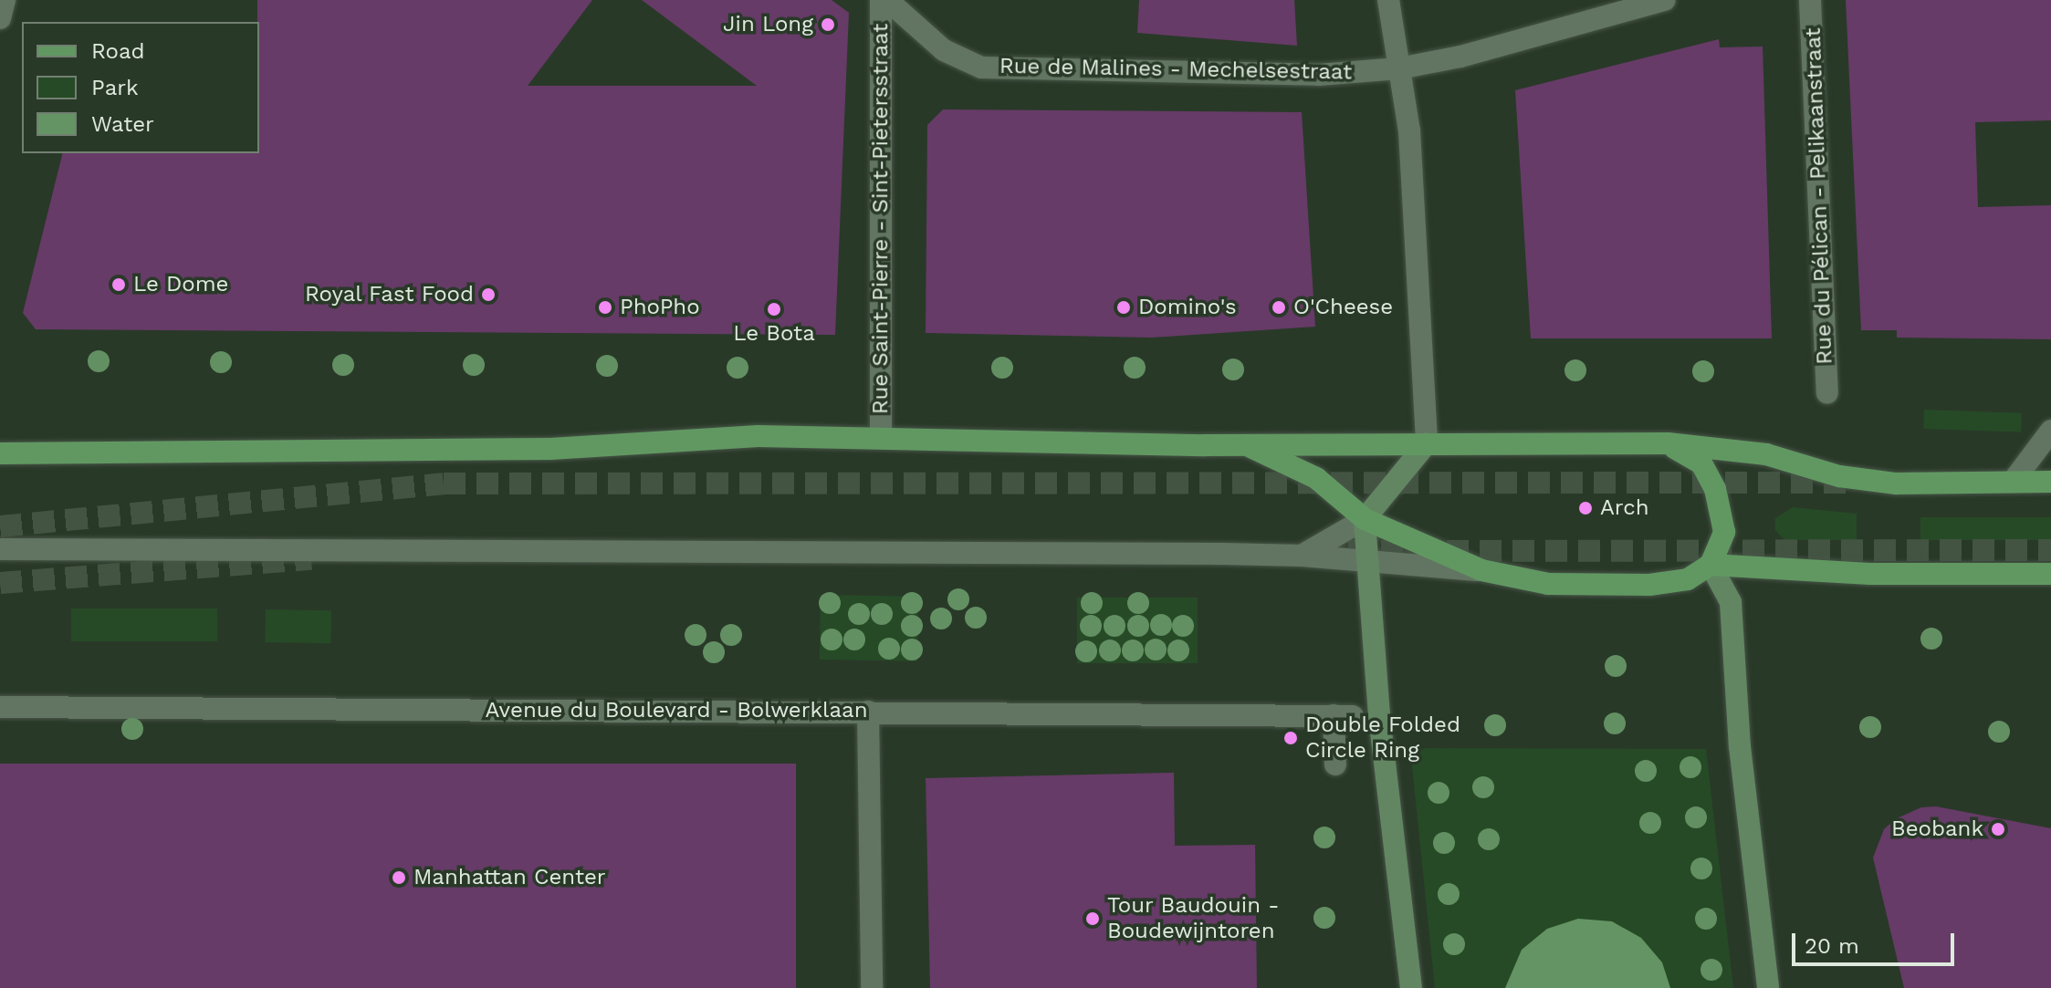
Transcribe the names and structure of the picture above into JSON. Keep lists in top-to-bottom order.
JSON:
{
  "streets": {
    "street": [
      "Rue de Malines - Mechelsestraat",
      "Rue du Pélican - Pelikaanstraat",
      "Rue Saint-Pierre - Sint-Pietersstraat",
      "Avenue du Boulevard - Bolwerklaan"
    ]
  },
  "places": [
    "Jin Long",
    "Le Dome",
    "Royal Fast Food",
    "PhoPho",
    "Domino's",
    "O'Cheese",
    "Le Bota",
    "Arch",
    "Double Folded Circle Ring",
    "Beobank",
    "Manhattan Center",
    "Tour Baudouin - Boudewijntoren"
  ],
  "legend": ["Road", "Park", "Water"],
  "scale_bar": "20 m"
}
